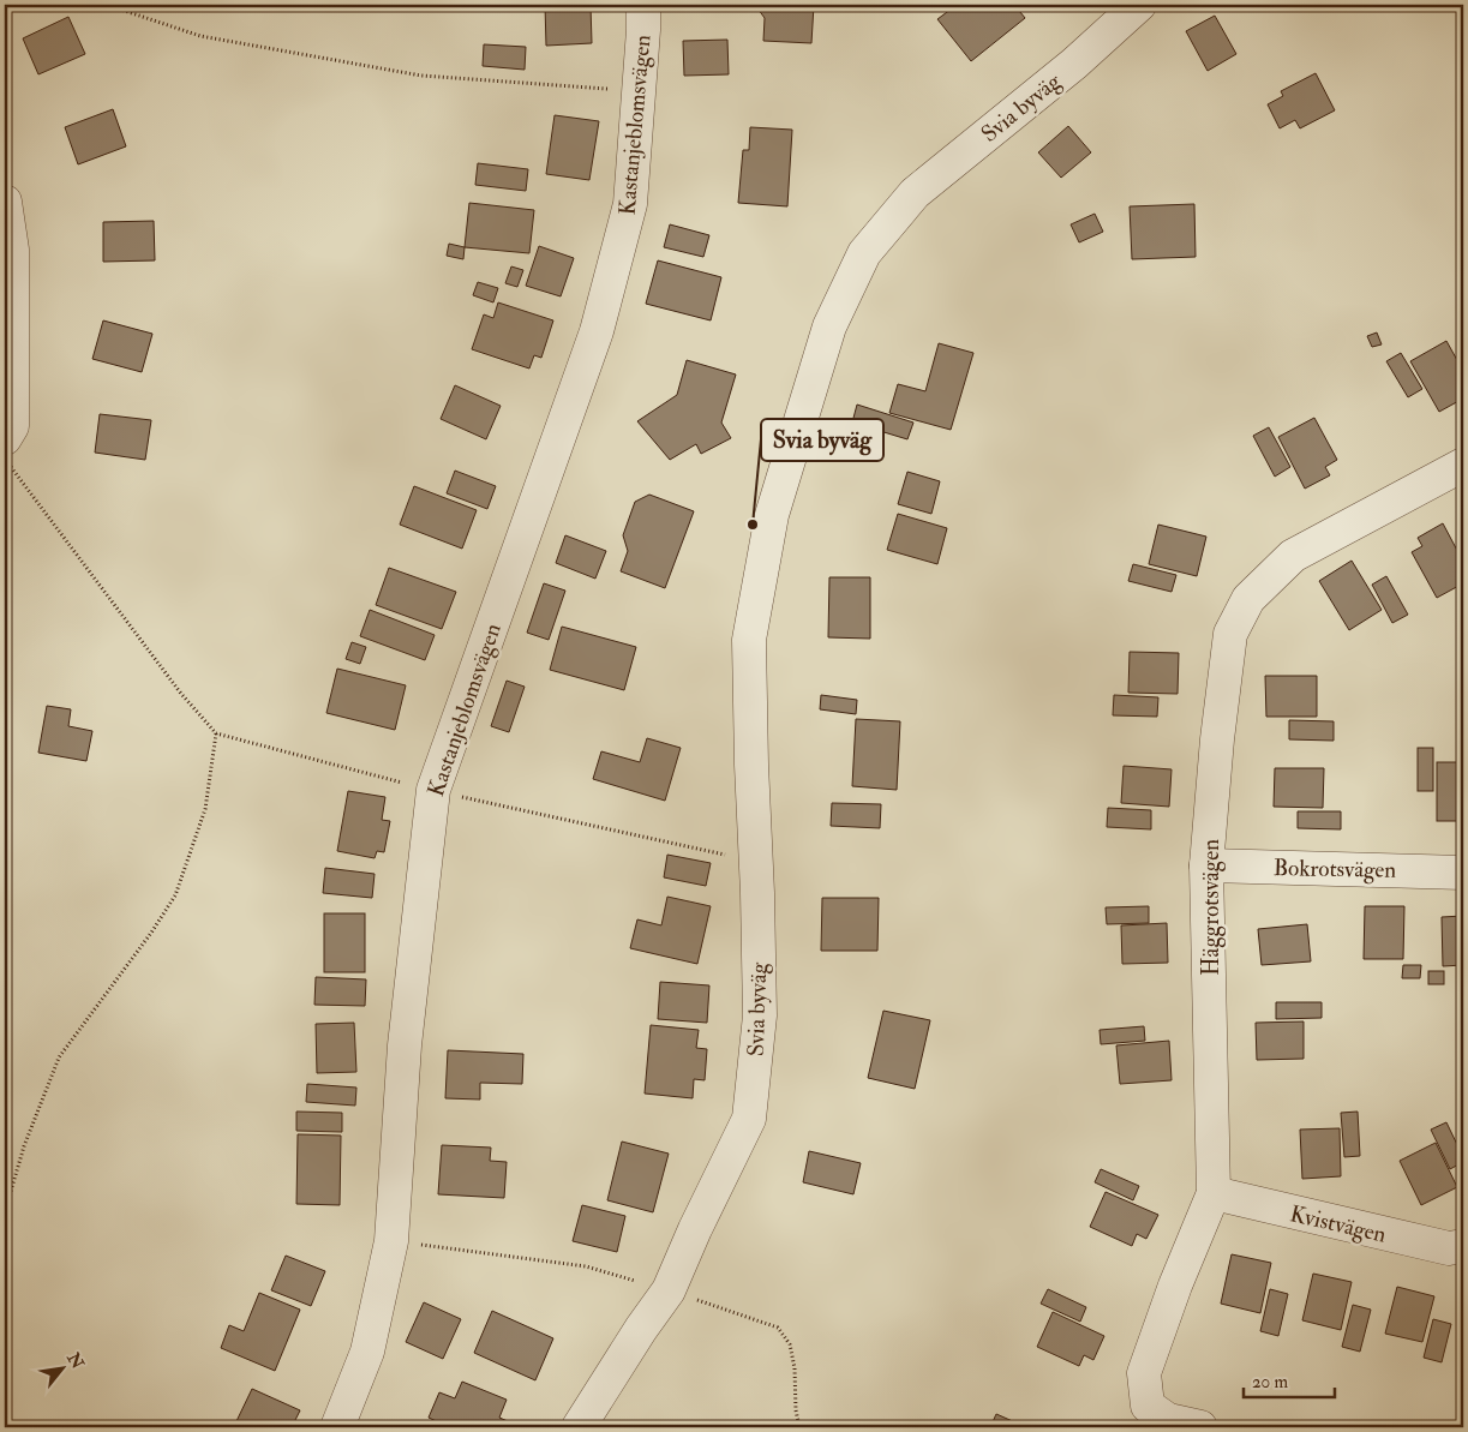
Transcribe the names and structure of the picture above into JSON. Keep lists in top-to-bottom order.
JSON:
{
  "streets": {
    "street": [
      "Svia byväg",
      "Kastanjeblomsvägen",
      "Bokrotsvägen",
      "Häggrotsvägen",
      "Kvistvägen"
    ]
  },
  "crossings": [
    ["Bokrotsvägen", "Häggrotsvägen"],
    ["Häggrotsvägen", "Kvistvägen"]
  ],
  "places": ["Svia byväg"],
  "scale_bar": "20 m",
  "north": "top right"
}
